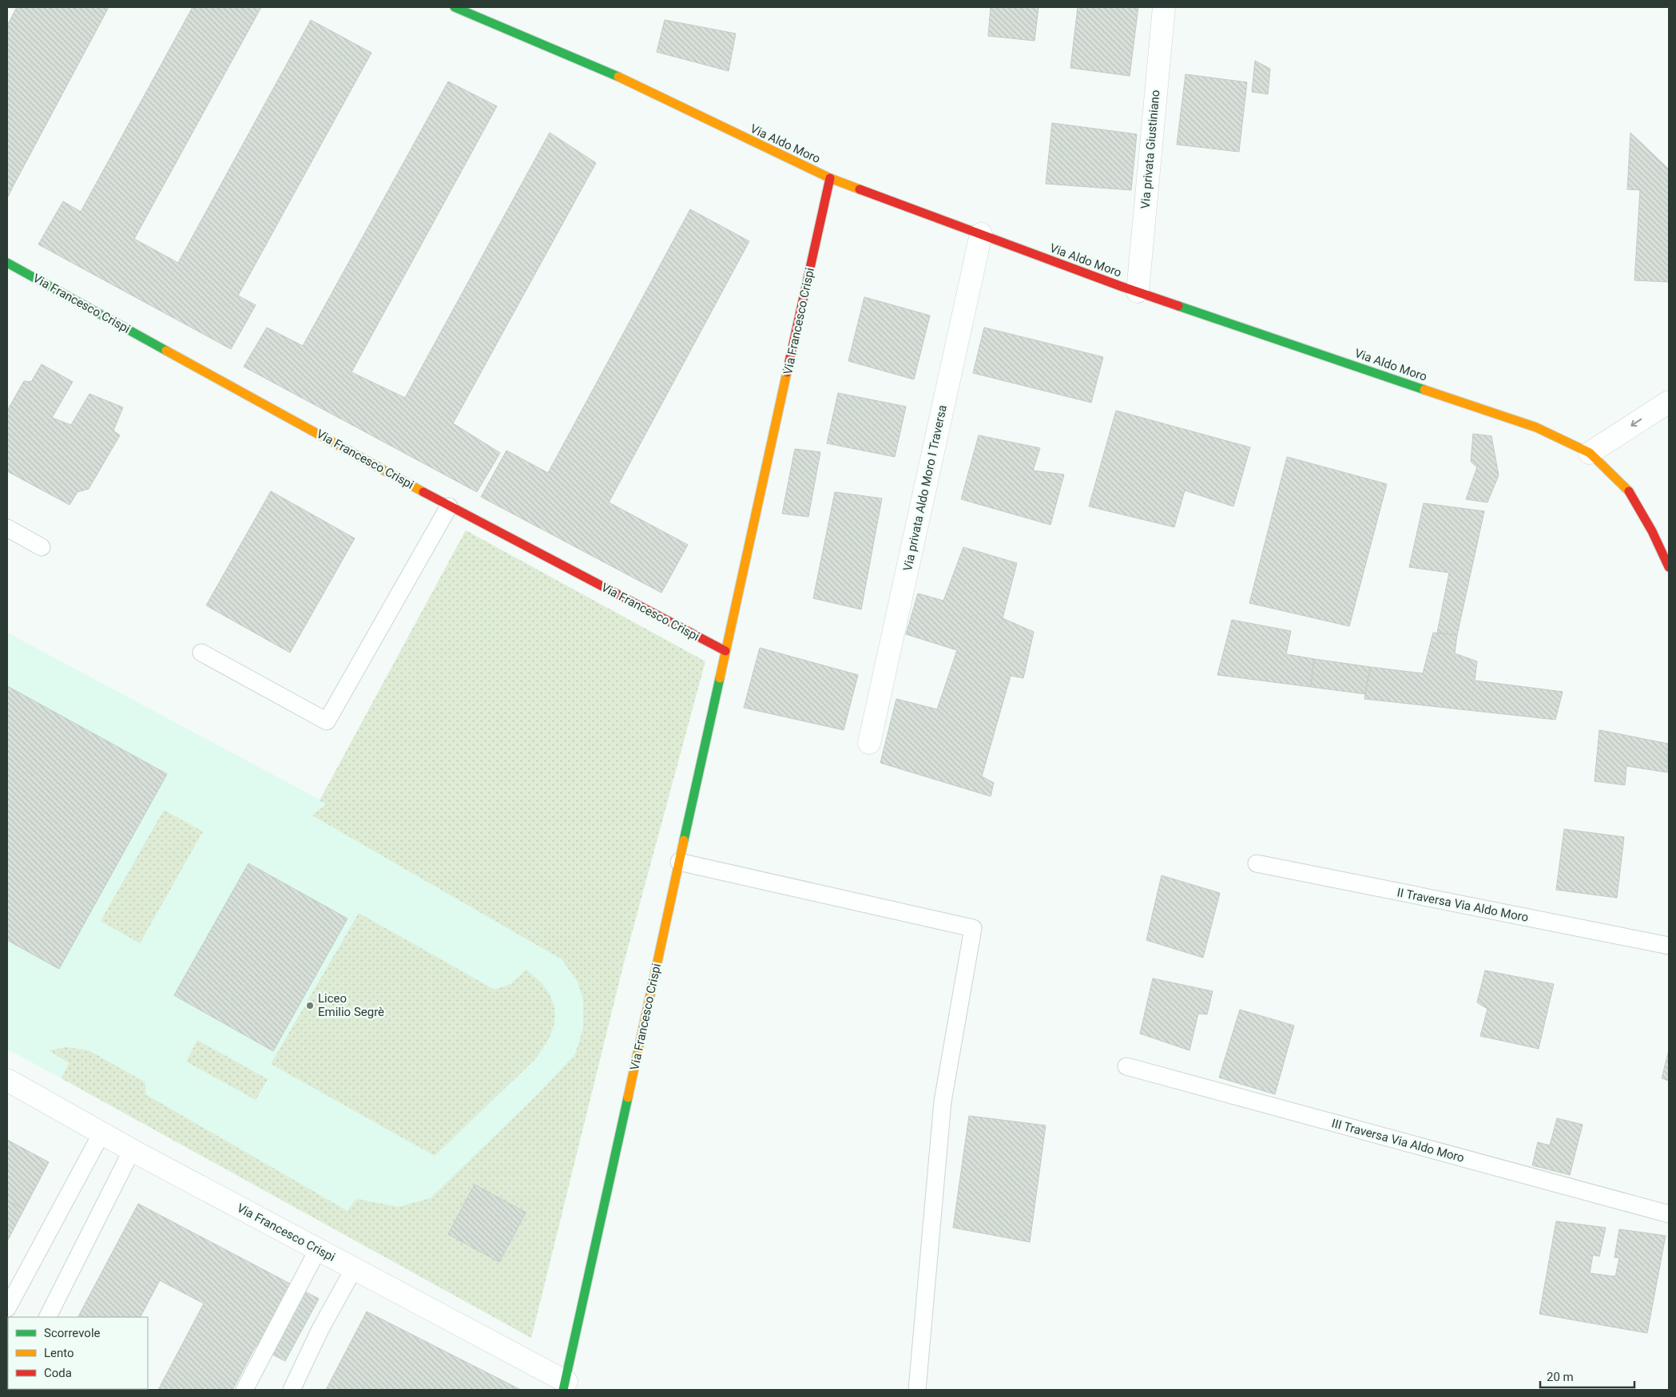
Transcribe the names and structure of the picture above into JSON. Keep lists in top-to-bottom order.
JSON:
{
  "streets": {
    "street": [
      "Via Aldo Moro",
      "Via privata Giustiniano",
      "Via Francesco Crispi",
      "Via privata Aldo Moro I Traversa"
    ],
    "lane": ["II Traversa Via Aldo Moro", "III Traversa Via Aldo Moro"]
  },
  "crossings": [
    ["Via Aldo Moro", "Via privata Giustiniano"],
    ["Via Aldo Moro", "Via Francesco Crispi"],
    ["Via Aldo Moro", "Via privata Aldo Moro I Traversa"]
  ],
  "places": ["Liceo Emilio Segrè"],
  "legend": ["Scorrevole", "Lento", "Coda"],
  "scale_bar": "20 m"
}
